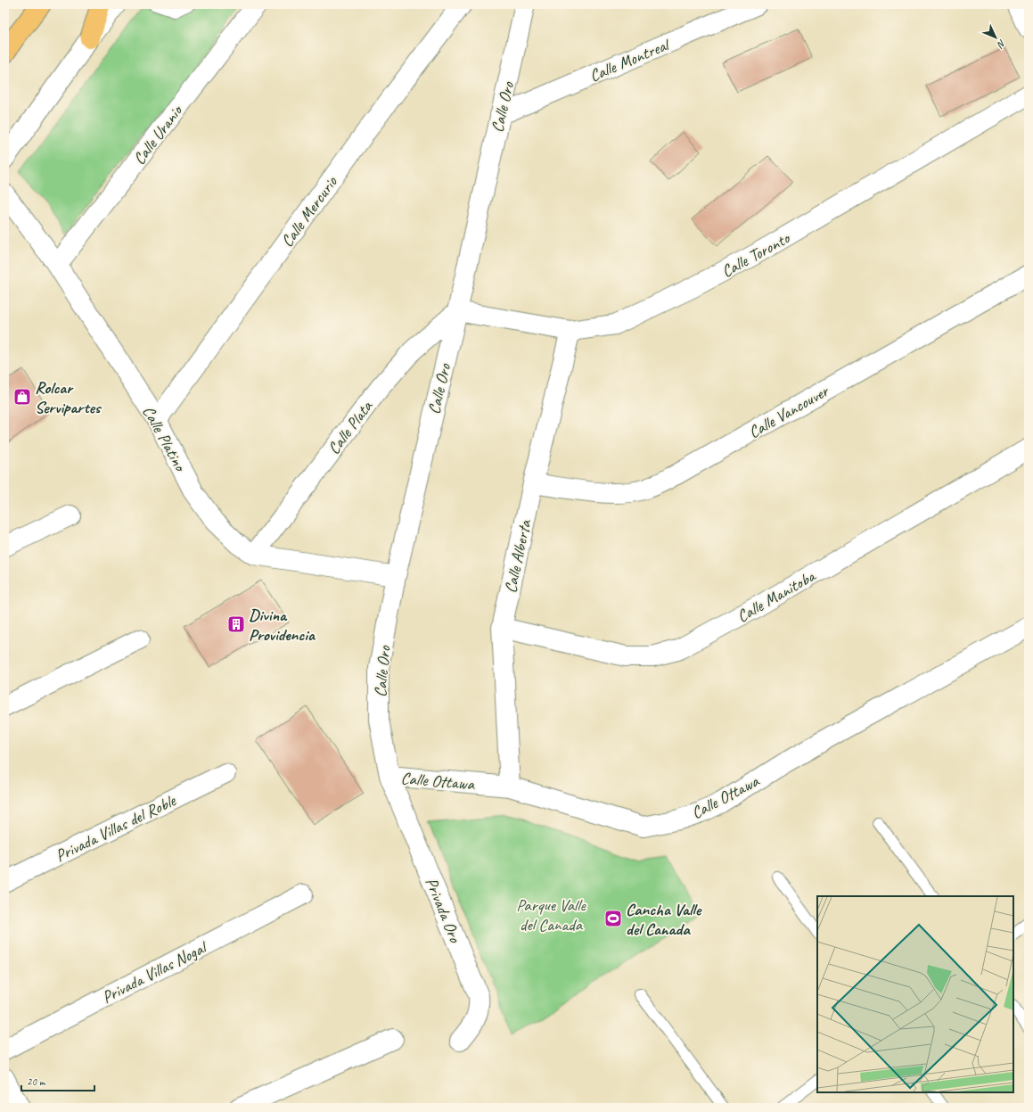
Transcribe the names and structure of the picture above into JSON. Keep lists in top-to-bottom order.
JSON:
{
  "streets": {
    "street": [
      "Calle Montreal",
      "Calle Oro",
      "Calle Uranio",
      "Calle Mercurio",
      "Calle Toronto",
      "Calle Vancouver",
      "Calle Plata",
      "Calle Platino",
      "Calle Alberta",
      "Calle Manitoba",
      "Calle Ottawa",
      "Privada Villas del Roble",
      "Privada Oro",
      "Privada Villas Nogal"
    ]
  },
  "crossings": [
    ["Calle Montreal", "Calle Oro"],
    ["Calle Oro", "Calle Toronto"],
    ["Calle Oro", "Calle Plata"],
    ["Calle Oro", "Calle Platino"],
    ["Calle Oro", "Calle Ottawa"],
    ["Calle Oro", "Privada Oro"],
    ["Calle Uranio", "Calle Platino"],
    ["Calle Mercurio", "Calle Platino"],
    ["Calle Toronto", "Calle Plata"],
    ["Calle Toronto", "Calle Alberta"],
    ["Calle Vancouver", "Calle Alberta"],
    ["Calle Plata", "Calle Platino"],
    ["Calle Alberta", "Calle Manitoba"],
    ["Calle Alberta", "Calle Ottawa"],
    ["Calle Ottawa", "Privada Oro"]
  ],
  "parks": ["Parque Valle del Canada"],
  "places": {
    "shop": ["Rolcar Servipartes"],
    "building": ["Divina Providencia"],
    "sports": ["Cancha Valle del Canada"]
  },
  "scale_bar": "20 m",
  "north": "bottom right"
}
